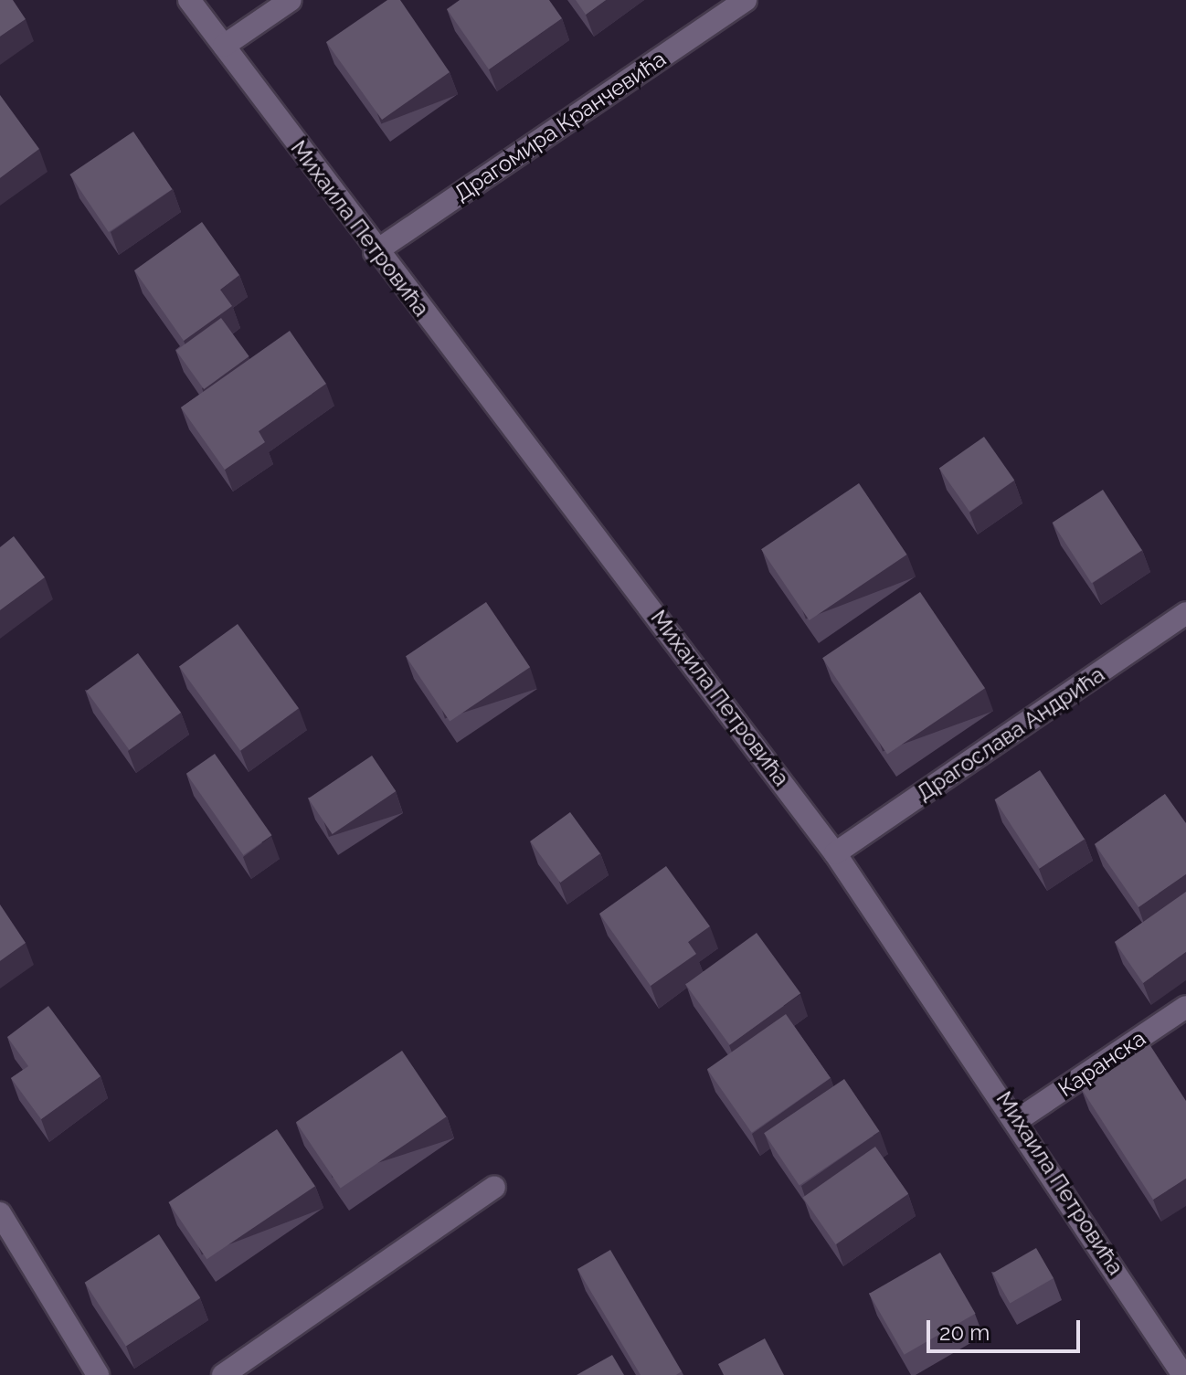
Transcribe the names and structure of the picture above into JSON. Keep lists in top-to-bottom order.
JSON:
{
  "streets": {
    "street": [
      "Драгомира Кранчевића",
      "Михаила Петровића",
      "Драгослава Андрића",
      "Каранска"
    ]
  },
  "crossings": [
    ["Драгомира Кранчевића", "Михаила Петровића"],
    ["Михаила Петровића", "Драгослава Андрића"],
    ["Михаила Петровића", "Каранска"]
  ],
  "scale_bar": "20 m"
}
